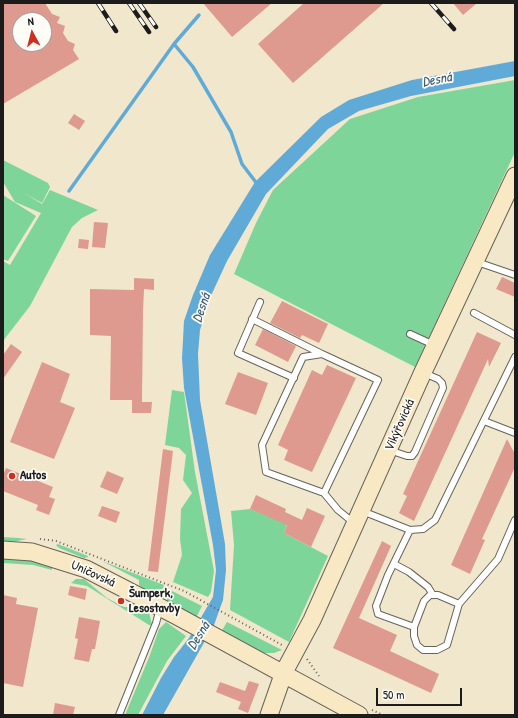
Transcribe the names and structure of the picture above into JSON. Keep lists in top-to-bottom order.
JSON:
{
  "streets": {
    "street": ["Vikýřovická", "Uničovská"]
  },
  "crossings": [
    ["Vikýřovická", "Uničovská"]
  ],
  "water": ["Desná"],
  "places": ["Autos", "Šumperk, Lesostavby"],
  "scale_bar": "50 m",
  "north": "top"
}
